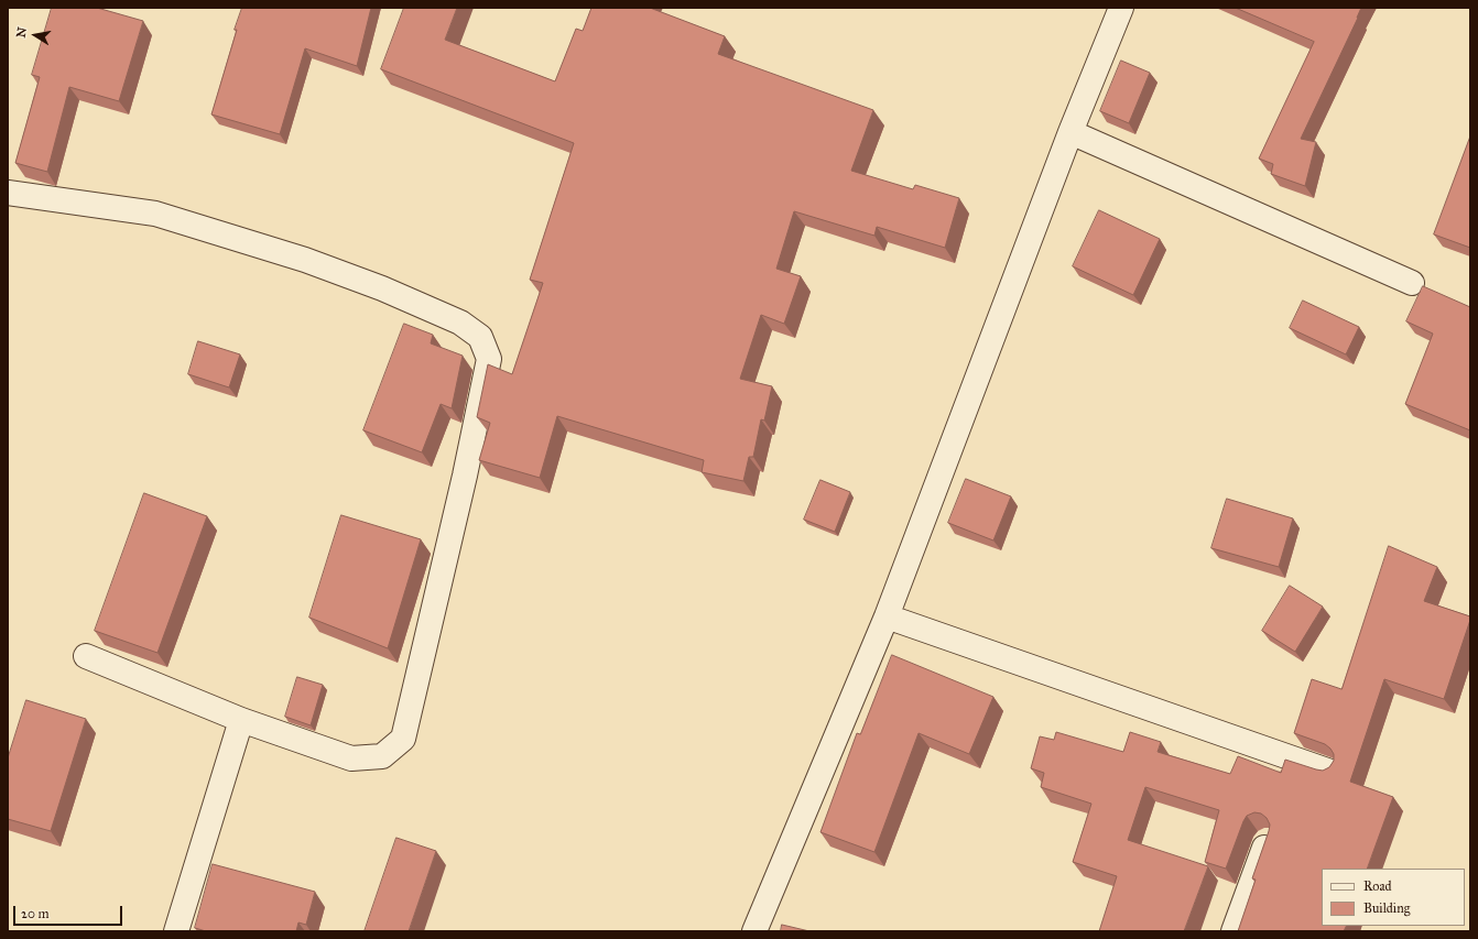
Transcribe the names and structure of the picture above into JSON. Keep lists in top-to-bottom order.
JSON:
{
  "legend": ["Road", "Building"],
  "scale_bar": "20 m",
  "north": "left"
}
